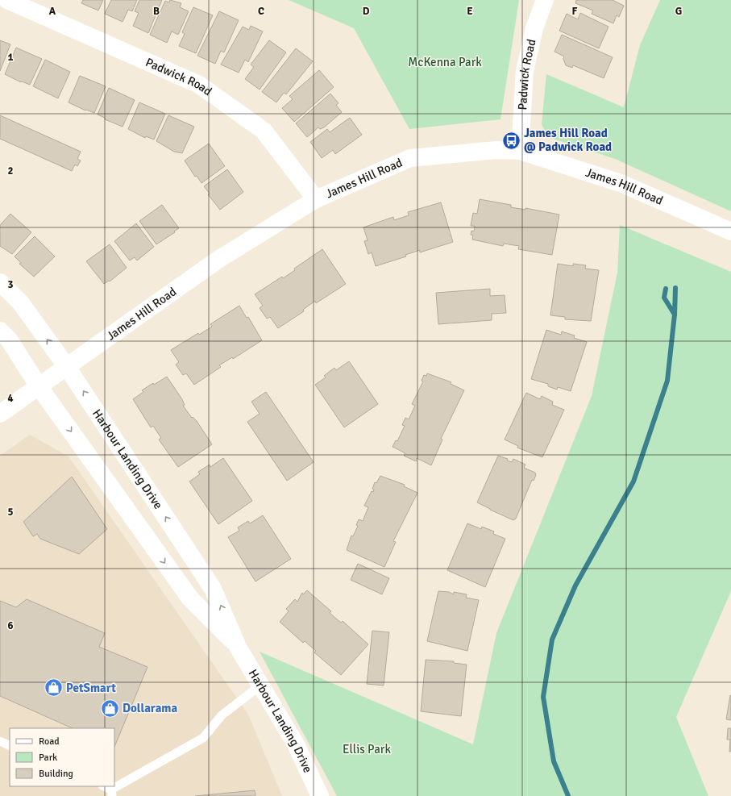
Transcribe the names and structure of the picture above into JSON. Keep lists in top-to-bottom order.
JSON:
{
  "streets": {
    "street": ["Padwick Road", "James Hill Road", "Harbour Landing Drive"]
  },
  "crossings": [
    ["Padwick Road", "James Hill Road"],
    ["James Hill Road", "Harbour Landing Drive"]
  ],
  "parks": ["McKenna Park", "Ellis Park"],
  "places": {
    "bus stop": ["James Hill Road @ Padwick Road"],
    "shop": ["PetSmart", "Dollarama"]
  },
  "legend": ["Road", "Park", "Building"],
  "grid": {
    "columns": [
      "A",
      "B",
      "C",
      "D",
      "E",
      "F",
      "G"
    ],
    "rows": [
      "1",
      "2",
      "3",
      "4",
      "5",
      "6"
    ]
  }
}
